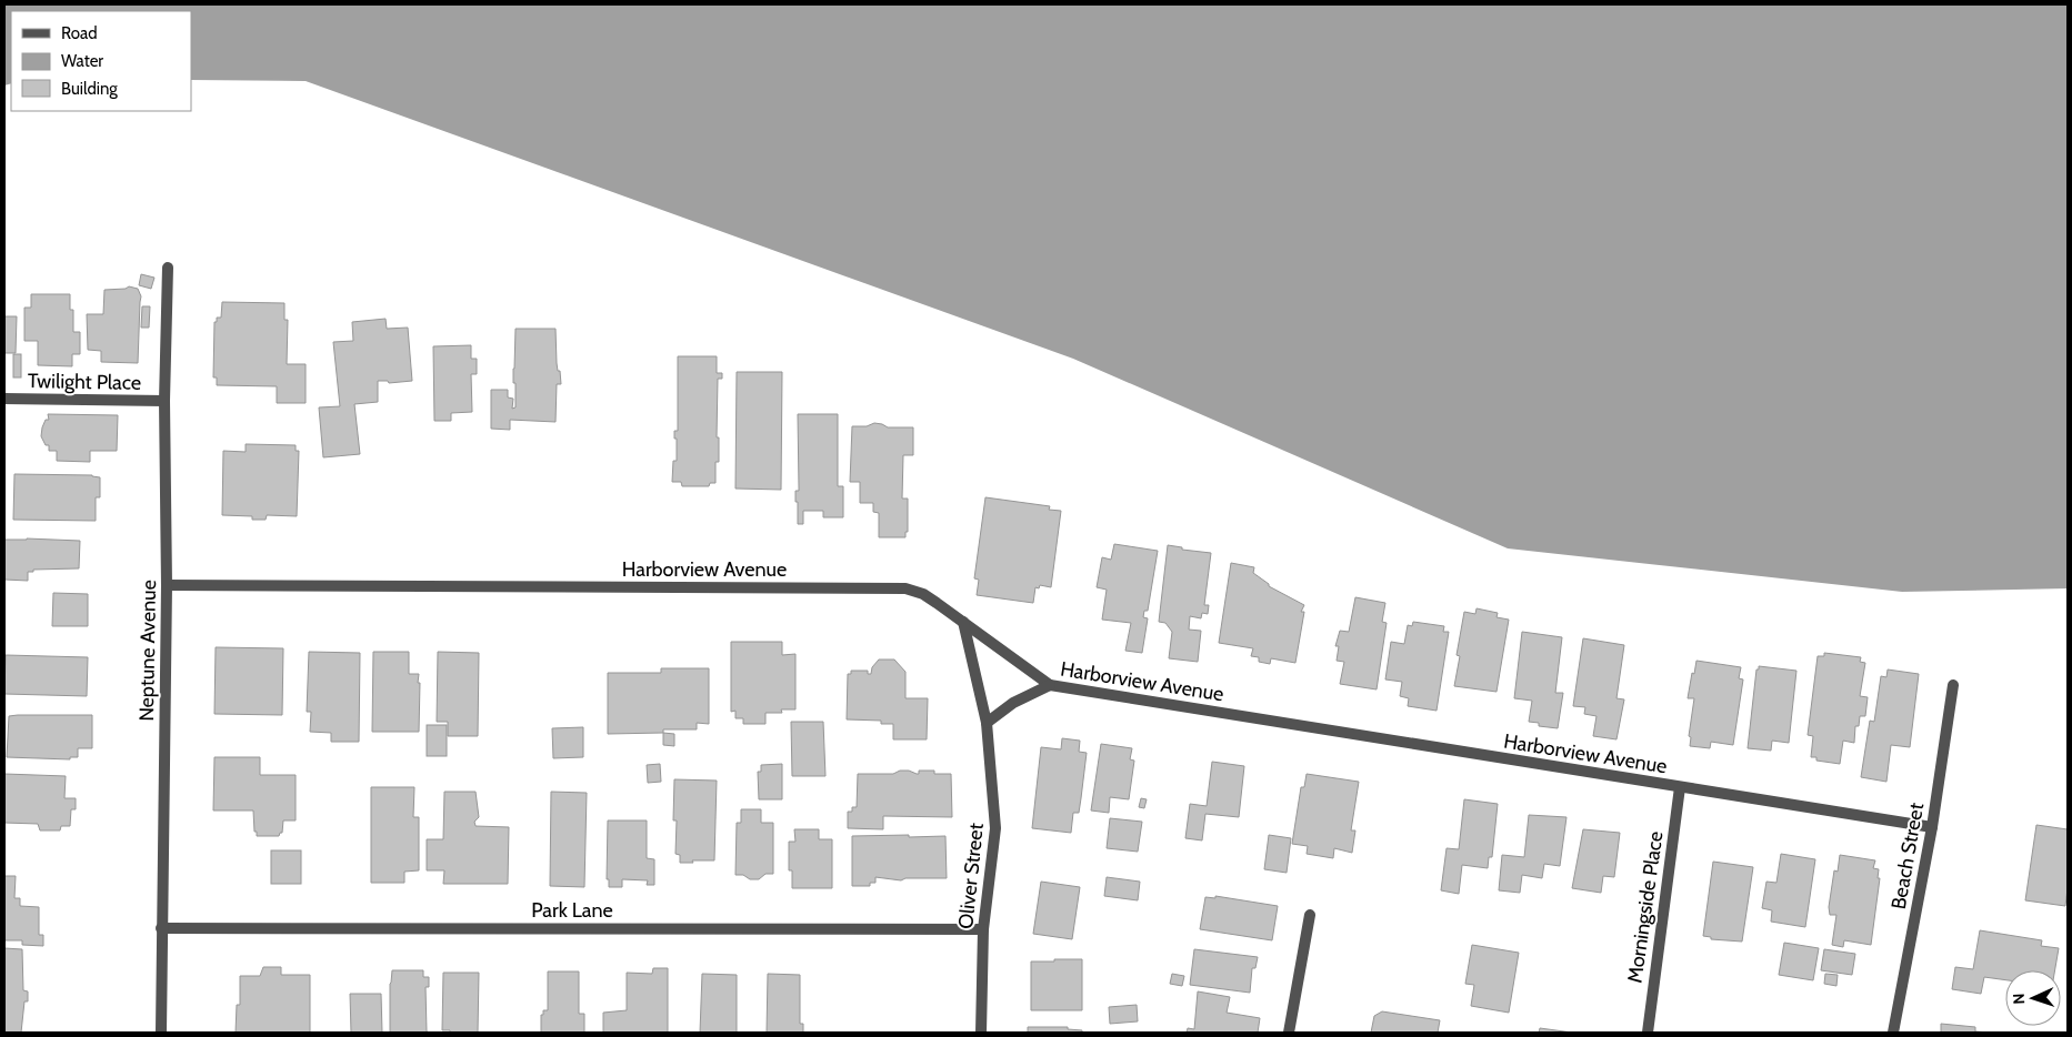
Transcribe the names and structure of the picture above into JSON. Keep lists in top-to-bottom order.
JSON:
{
  "streets": {
    "street": [
      "Twilight Place",
      "Harborview Avenue",
      "Neptune Avenue",
      "Beach Street",
      "Oliver Street",
      "Morningside Place",
      "Park Lane"
    ]
  },
  "crossings": [
    ["Twilight Place", "Neptune Avenue"],
    ["Harborview Avenue", "Neptune Avenue"],
    ["Harborview Avenue", "Beach Street"],
    ["Harborview Avenue", "Oliver Street"],
    ["Harborview Avenue", "Morningside Place"],
    ["Neptune Avenue", "Park Lane"],
    ["Oliver Street", "Park Lane"]
  ],
  "legend": ["Road", "Water", "Building"],
  "north": "left"
}
